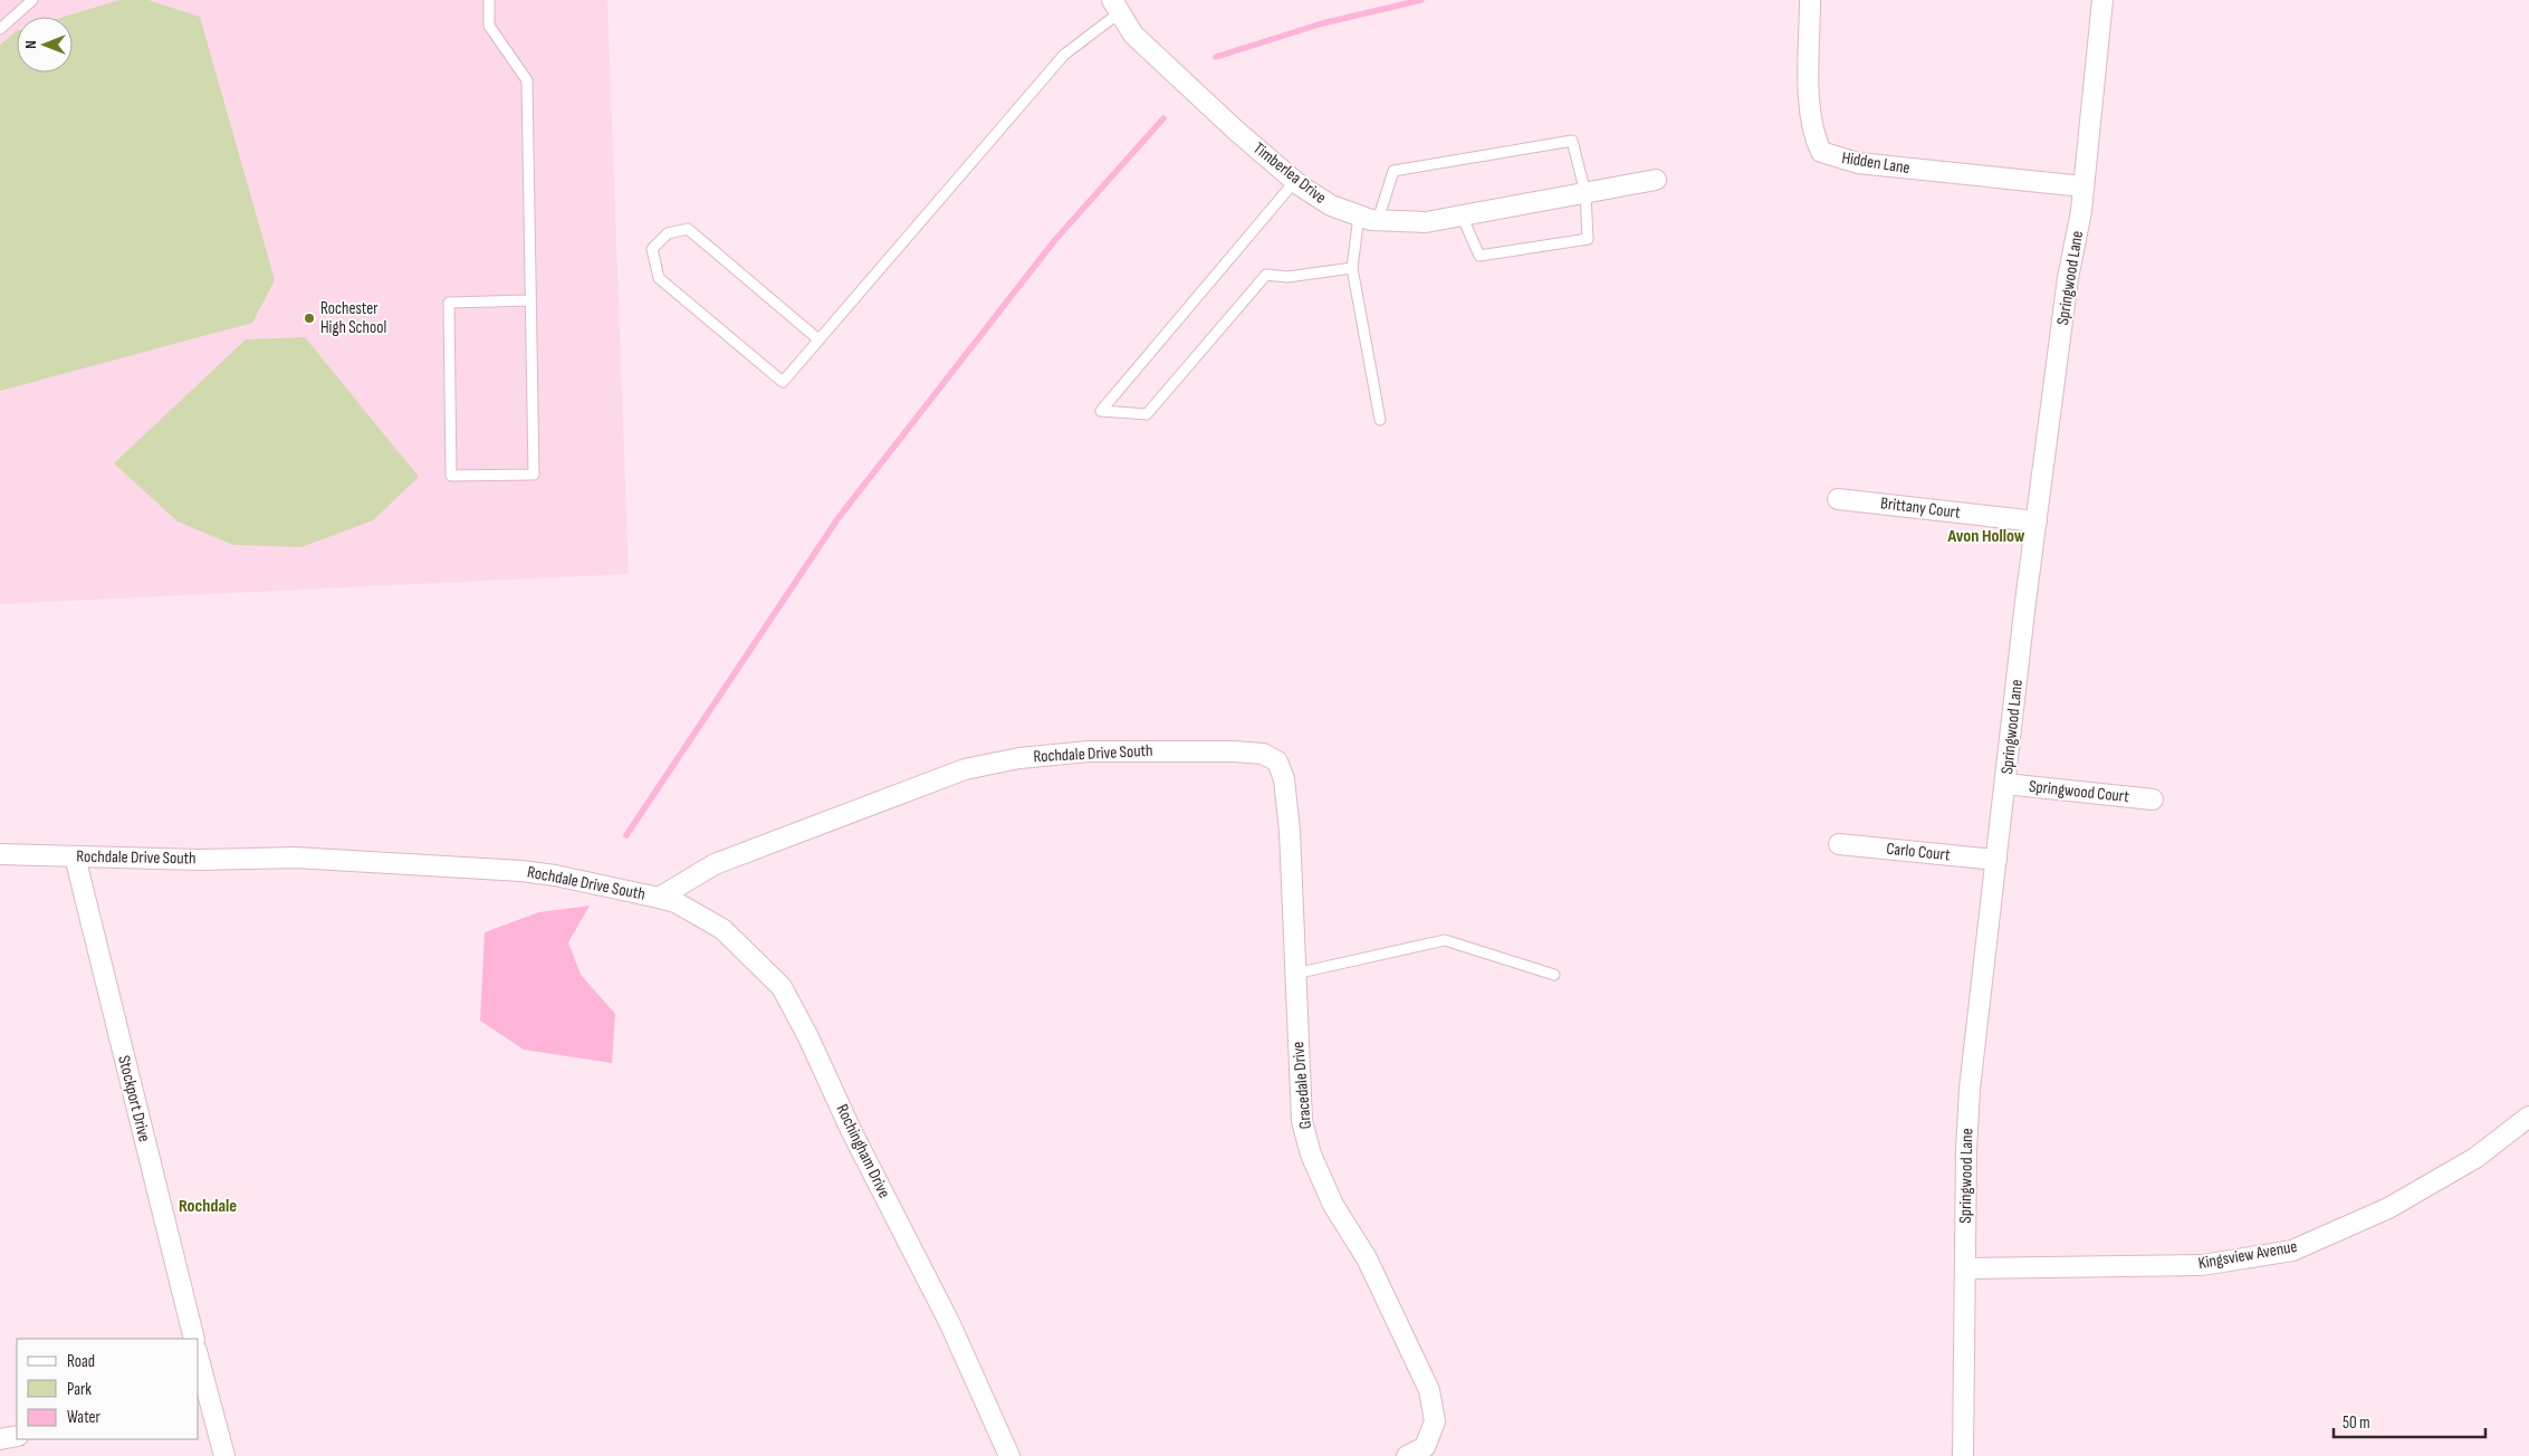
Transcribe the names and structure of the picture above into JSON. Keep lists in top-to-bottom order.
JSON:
{
  "streets": {
    "street": [
      "Hidden Lane",
      "Timberlea Drive",
      "Springwood Lane",
      "Brittany Court",
      "Rochdale Drive South",
      "Springwood Court",
      "Carlo Court",
      "Gracedale Drive",
      "Stockport Drive",
      "Rochingham Drive",
      "Kingsview Avenue"
    ]
  },
  "crossings": [
    ["Hidden Lane", "Springwood Lane"],
    ["Springwood Lane", "Brittany Court"],
    ["Springwood Lane", "Springwood Court"],
    ["Springwood Lane", "Carlo Court"],
    ["Springwood Lane", "Kingsview Avenue"],
    ["Rochdale Drive South", "Gracedale Drive"],
    ["Rochdale Drive South", "Stockport Drive"],
    ["Rochdale Drive South", "Rochingham Drive"]
  ],
  "districts": ["Avon Hollow", "Rochdale"],
  "places": ["Rochester High School"],
  "legend": ["Road", "Park", "Water"],
  "scale_bar": "50 m",
  "north": "left"
}
